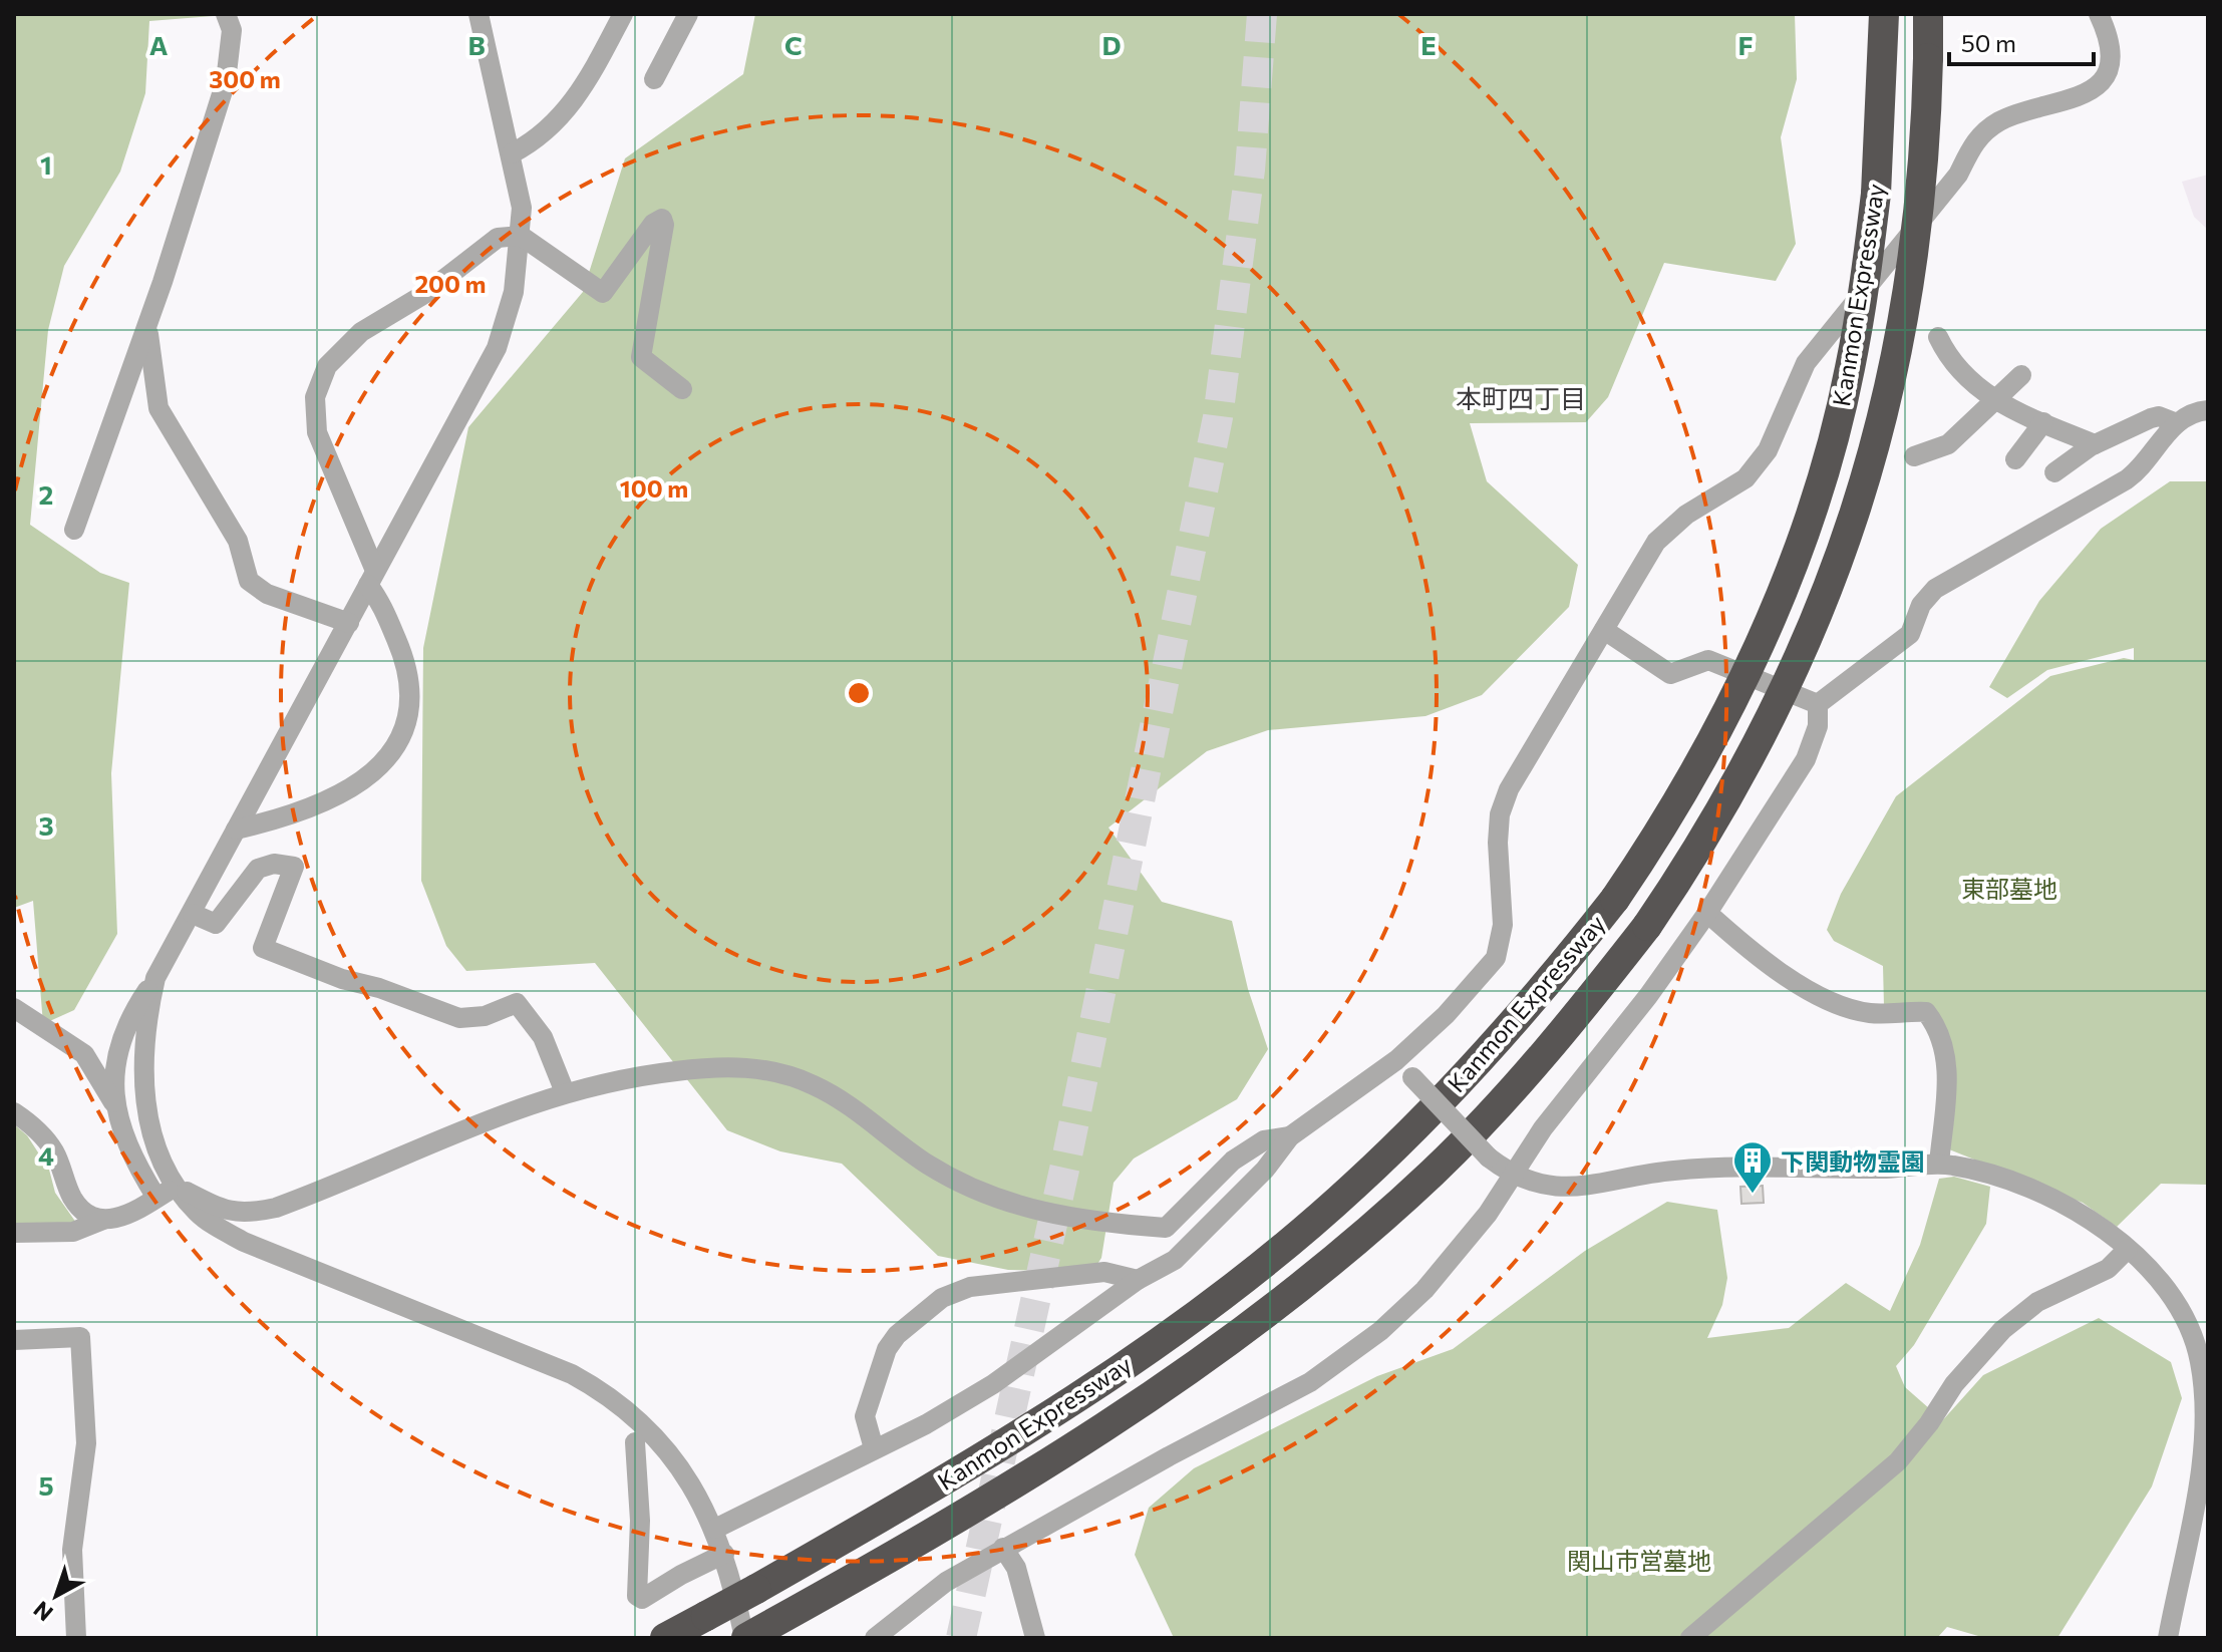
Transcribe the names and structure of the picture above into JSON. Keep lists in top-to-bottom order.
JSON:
{
  "streets": {
    "highway": ["Kanmon Expressway"]
  },
  "districts": ["本町四丁目"],
  "parks": ["東部墓地", "関山市営墓地"],
  "places": {
    "building": ["下関動物霊園"]
  },
  "scale_bar": "50 m",
  "north": "bottom left",
  "grid": {
    "columns": [
      "A",
      "B",
      "C",
      "D",
      "E",
      "F"
    ],
    "rows": [
      "1",
      "2",
      "3",
      "4",
      "5"
    ]
  },
  "rings": ["300 m", "200 m", "100 m"]
}
